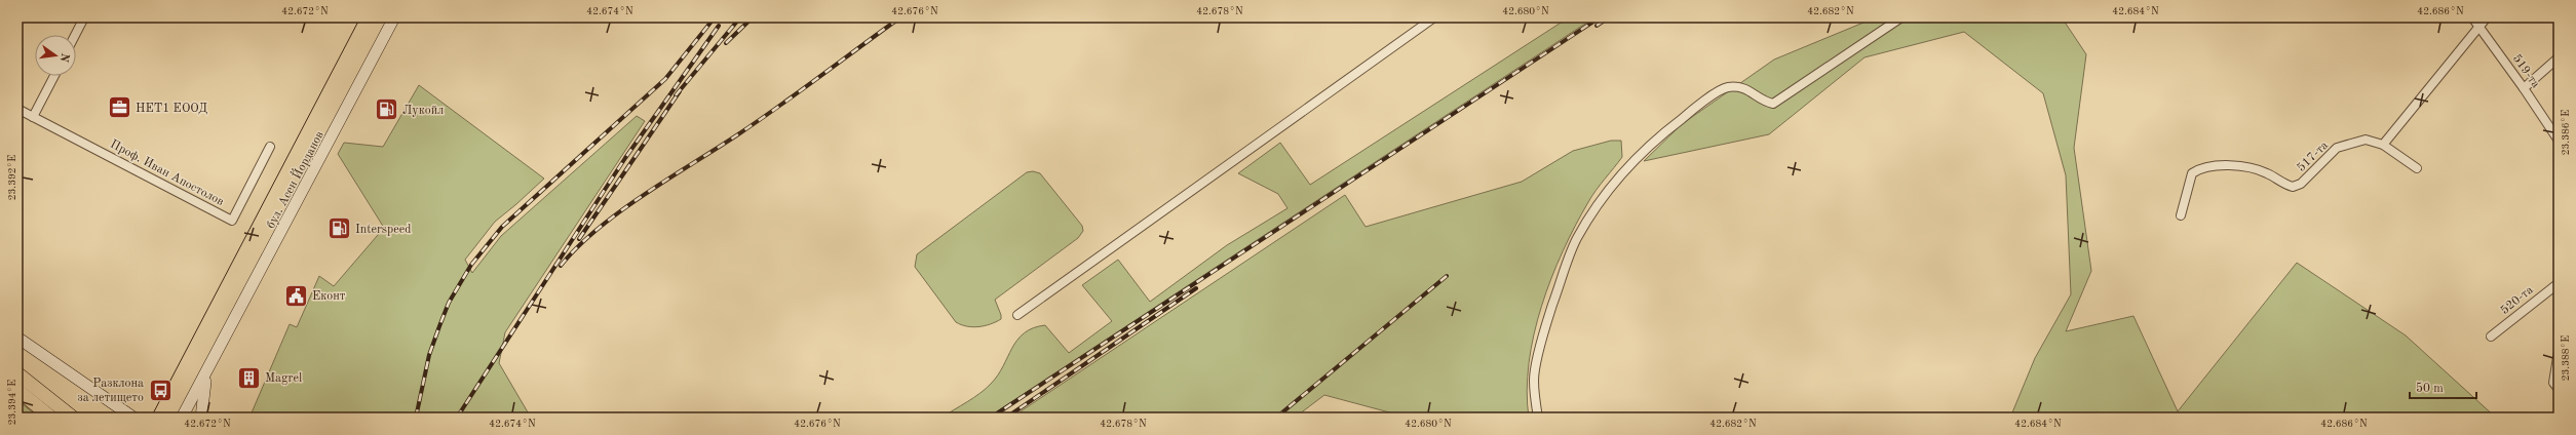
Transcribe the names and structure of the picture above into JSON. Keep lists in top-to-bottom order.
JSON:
{
  "streets": {
    "main road": ["бул. Асен Йорданов"],
    "street": [
      "519-та",
      "517-та",
      "Проф. Иван Апостолов",
      "520-та"
    ]
  },
  "places": {
    "office": ["НЕТ1 ЕООД"],
    "fuel station": ["Лукойл", "Interspeed"],
    "public building": ["Еконт"],
    "building": ["Magrel"],
    "bus stop": ["Разклона за летището"]
  },
  "scale_bar": "50 m",
  "north": "right",
  "coordinates": [
    "42.672°N",
    "42.674°N",
    "42.676°N",
    "42.678°N",
    "42.680°N",
    "42.682°N",
    "42.684°N",
    "42.686°N",
    "23.386°E",
    "23.392°E",
    "23.388°E",
    "23.394°E"
  ]
}
